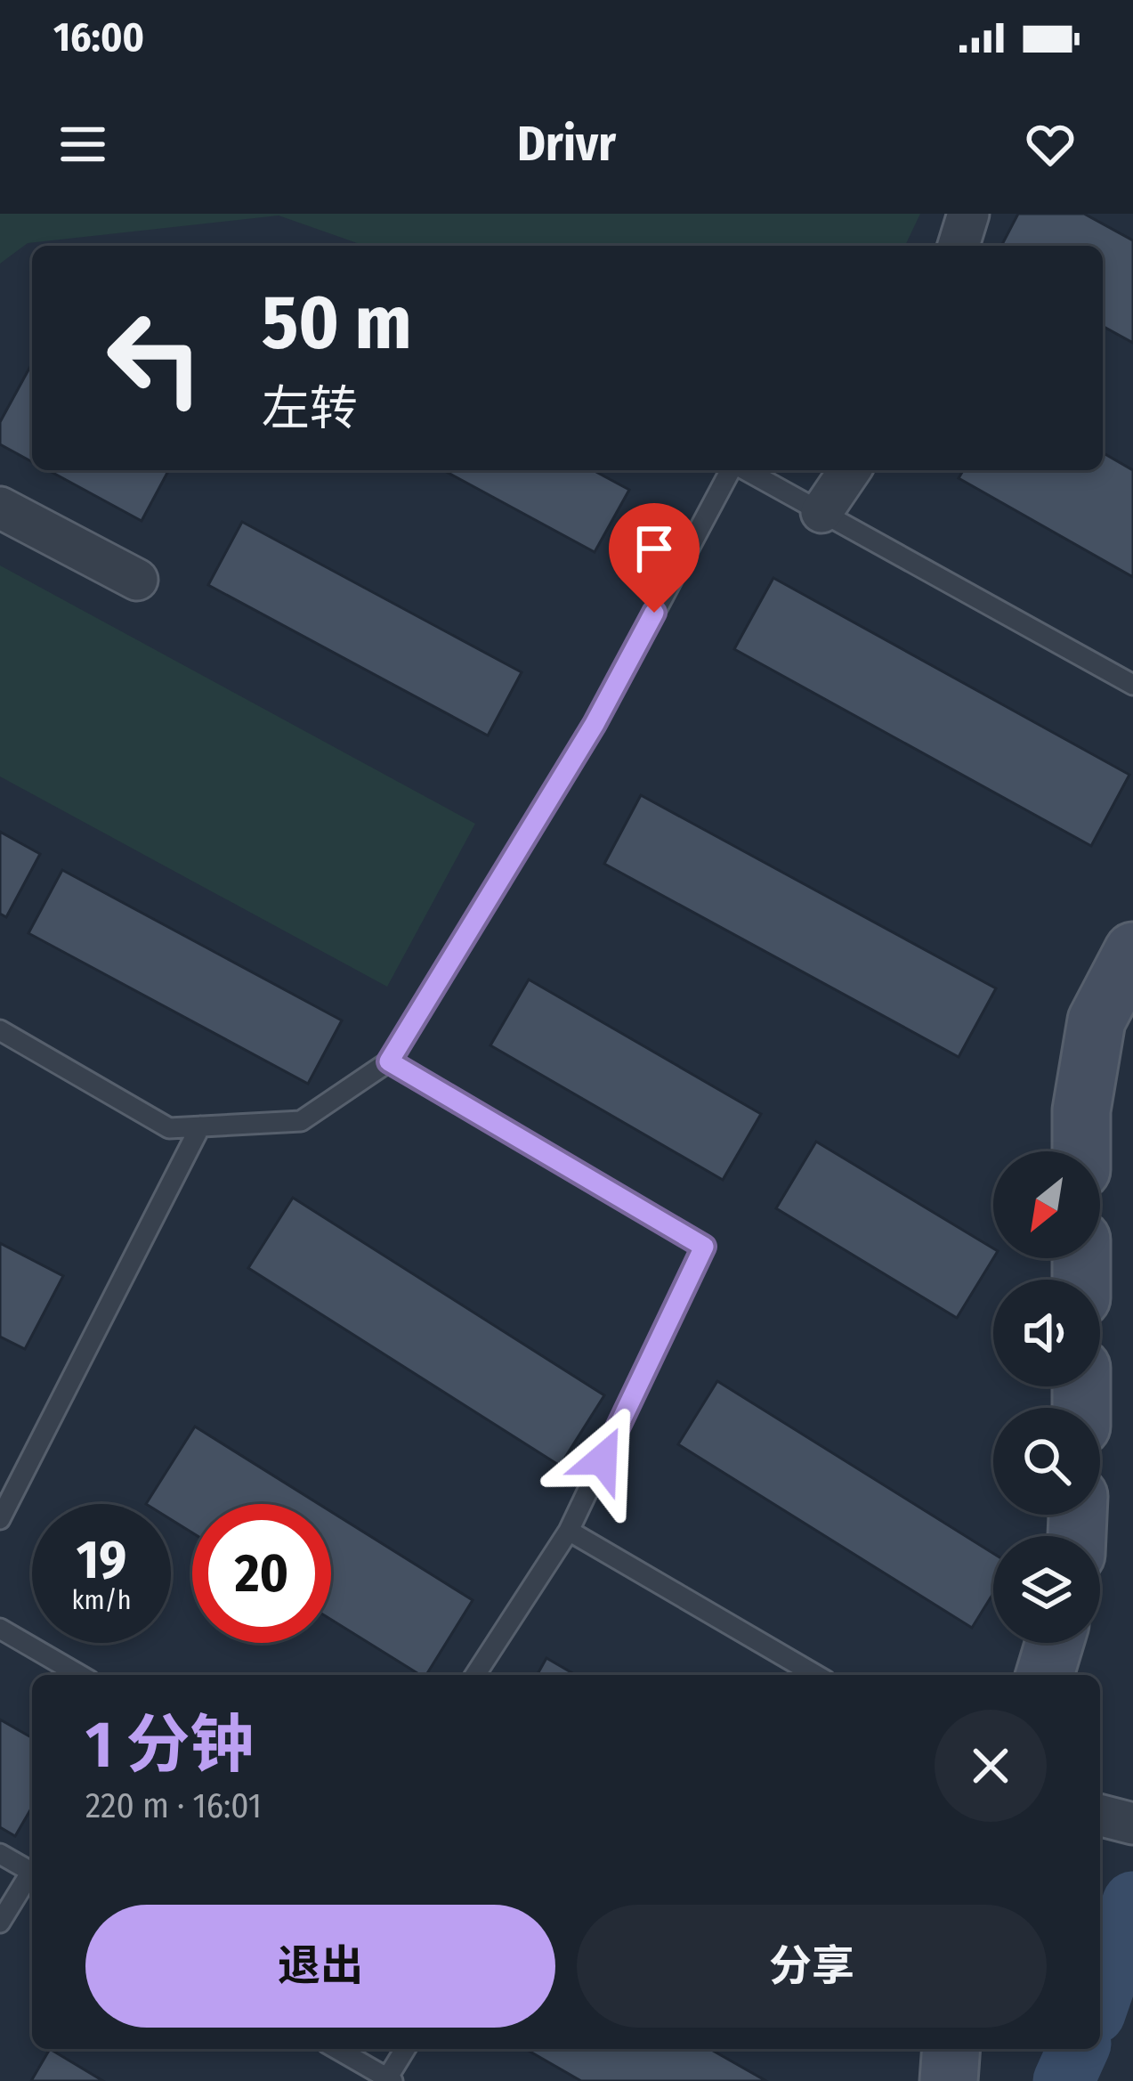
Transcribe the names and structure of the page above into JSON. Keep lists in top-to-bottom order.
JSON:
{
  "north": "bottom left",
  "page": {
    "status": "16:00",
    "header": "Drivr",
    "turn": ["50 m", "左转"],
    "speed": "19 km/h",
    "limit": "20",
    "heading": ["1 分钟", "220 m · 16:01"],
    "buttons": ["退出", "分享"]
  }
}
